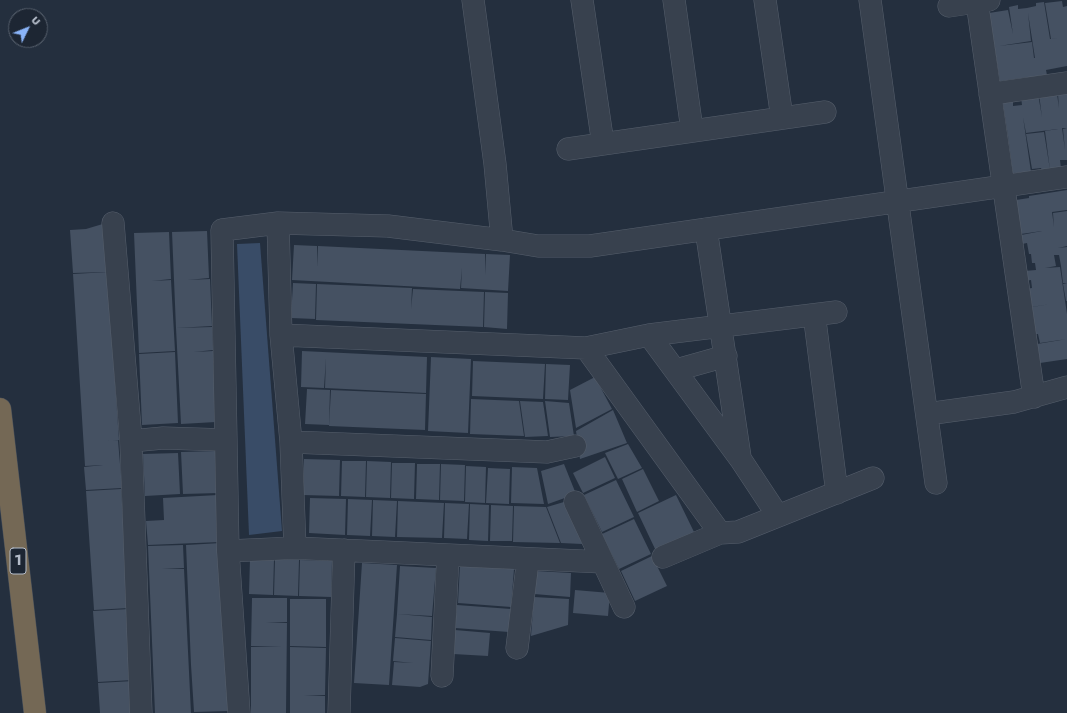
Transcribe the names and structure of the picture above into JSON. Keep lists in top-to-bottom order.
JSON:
{
  "streets": {
    "highway": ["1"]
  },
  "north": "top right"
}
